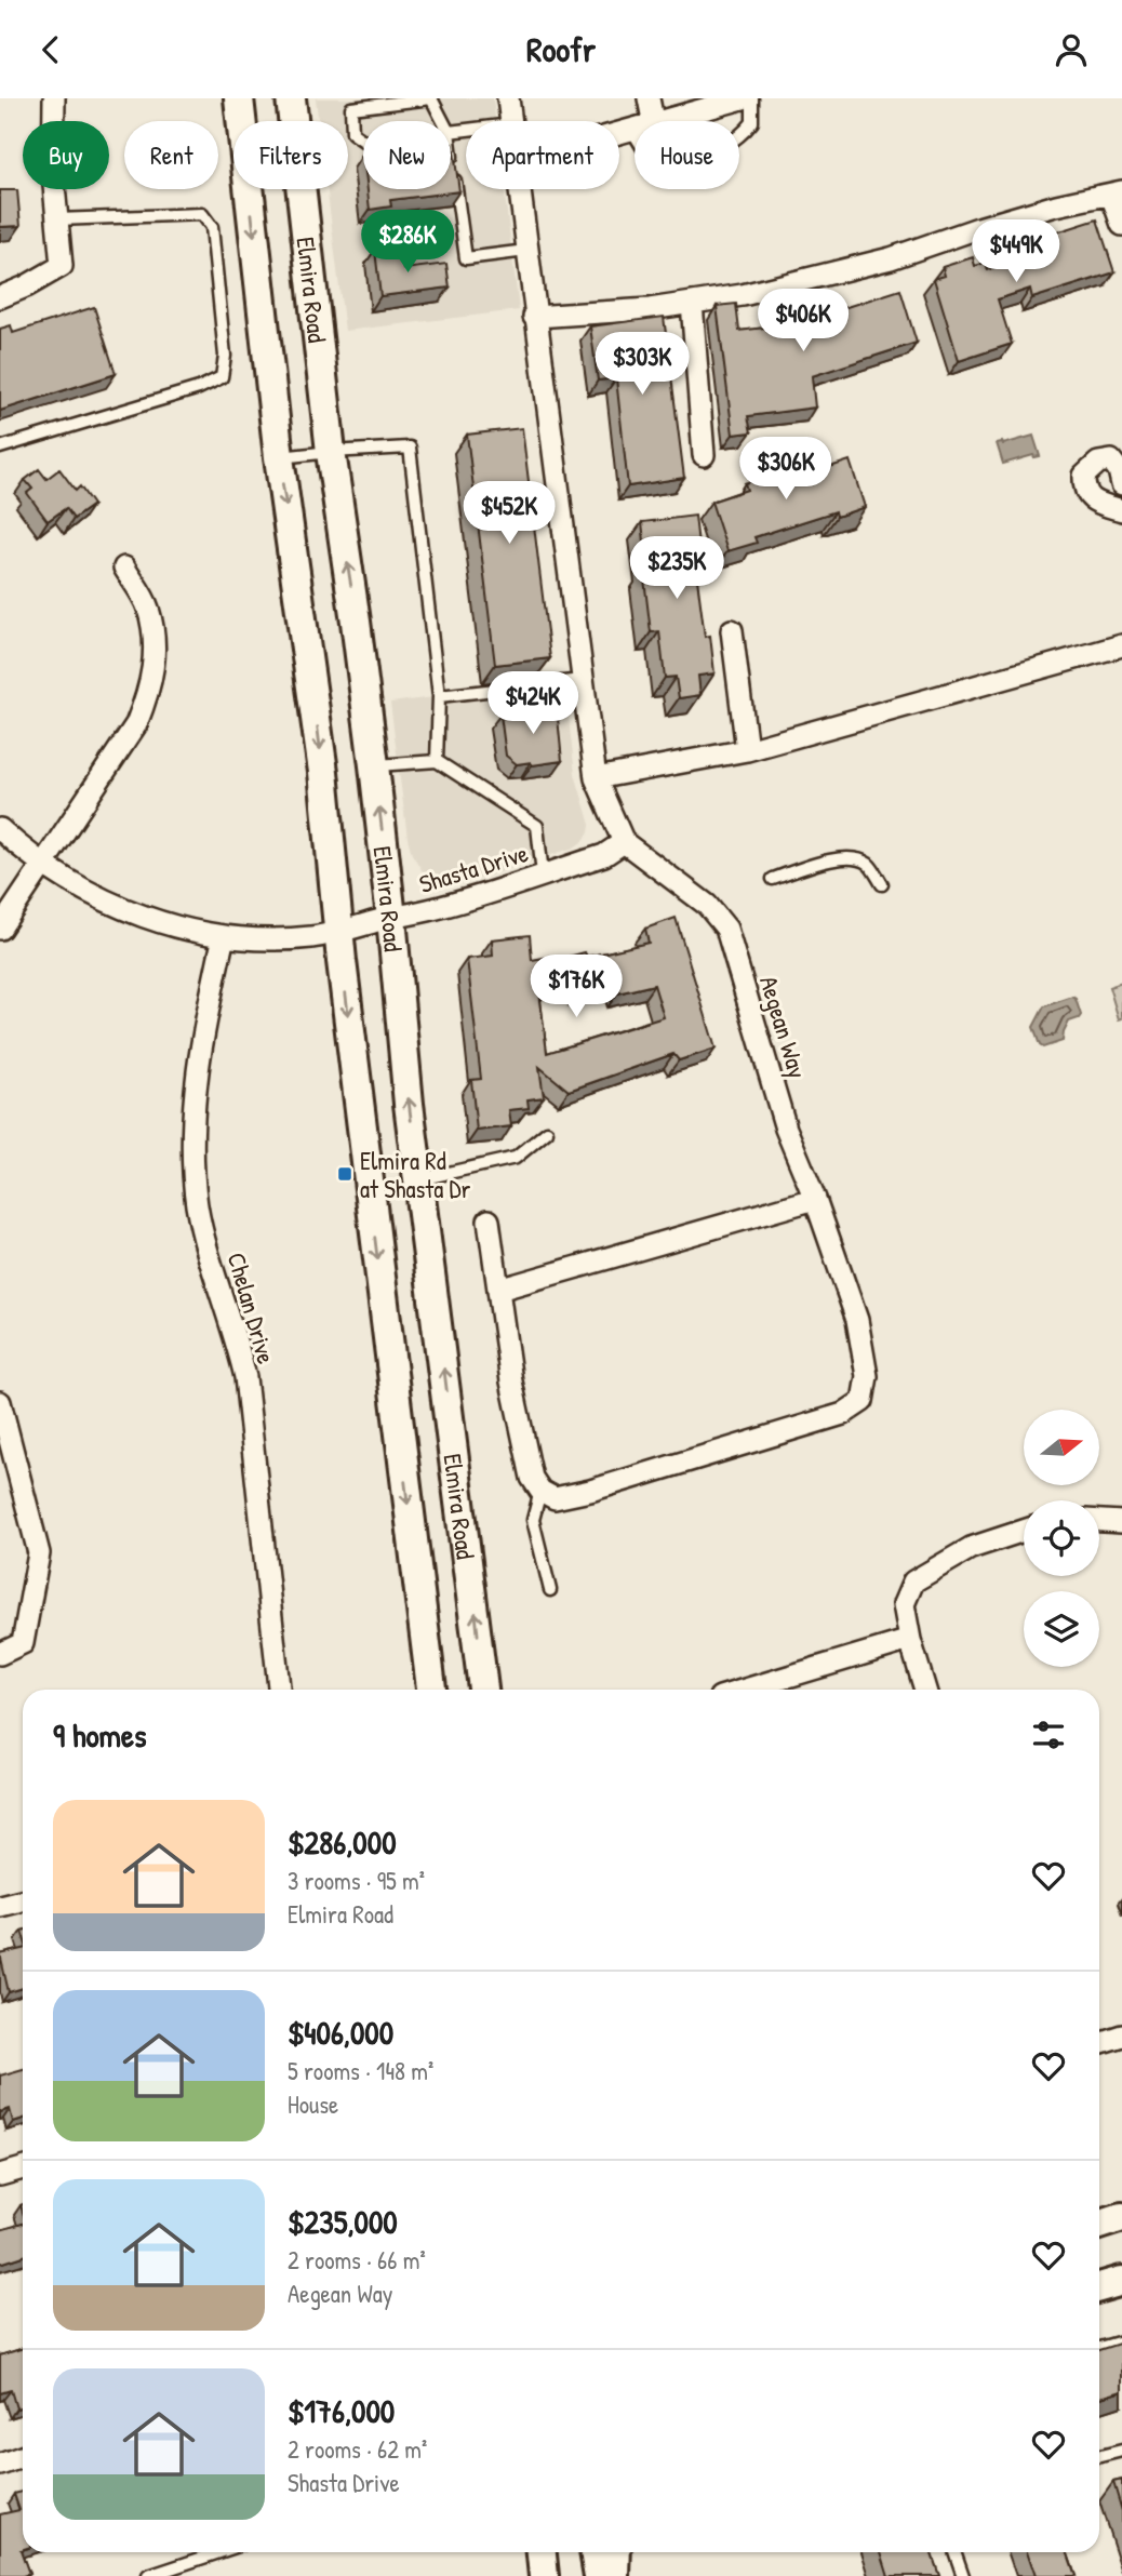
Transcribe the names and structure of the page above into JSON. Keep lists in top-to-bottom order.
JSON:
{
  "streets": {
    "main road": ["Elmira Road"],
    "street": ["Shasta Drive", "Aegean Way", "Chelan Drive"]
  },
  "crossings": [
    ["Elmira Road", "Shasta Drive"],
    ["Shasta Drive", "Aegean Way"],
    ["Shasta Drive", "Chelan Drive"]
  ],
  "places": {
    "transit": ["Elmira Rd at Shasta Dr"]
  },
  "north": "right",
  "page": {
    "header": "Roofr",
    "chip": [
      "Buy",
      "Rent",
      "Filters",
      "New",
      "Apartment",
      "House"
    ],
    "price": [
      "$286K",
      "$449K",
      "$406K",
      "$303K",
      "$306K",
      "$452K",
      "$235K",
      "$424K",
      "$176K"
    ],
    "heading": "9 homes",
    "list": [
      {
        "name": "$286,000",
        "note": "3 rooms · 95 m² · Elmira Road"
      },
      {
        "name": "$406,000",
        "note": "5 rooms · 148 m² · House"
      },
      {
        "name": "$235,000",
        "note": "2 rooms · 66 m² · Aegean Way"
      },
      {
        "name": "$176,000",
        "note": "2 rooms · 62 m² · Shasta Drive"
      }
    ]
  }
}
